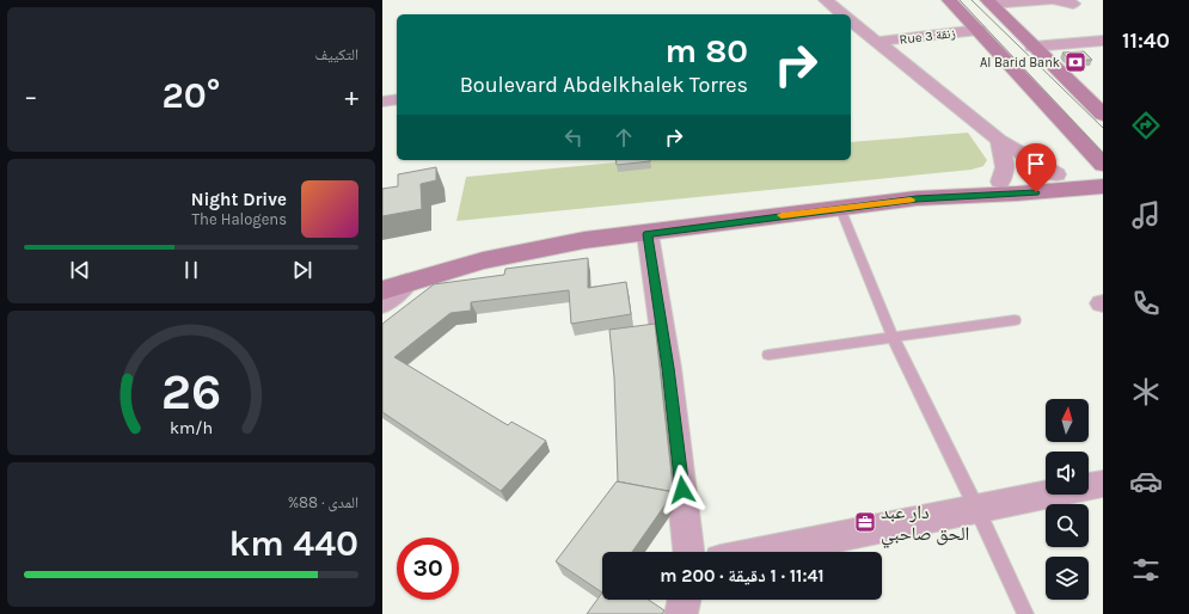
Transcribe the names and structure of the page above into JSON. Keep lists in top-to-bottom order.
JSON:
{
  "streets": {
    "street": ["Rue 3 زنقة"]
  },
  "places": {
    "bank": ["Al Barid Bank"],
    "office": ["دار عبد الحق صاحبي"]
  },
  "north": "top",
  "page": {
    "tabs": "11:40",
    "tile": [
      "التكييف",
      ["المدى · 88%", "440 km"]
    ],
    "turn": ["80 m", "Boulevard Abdelkhalek Torres"],
    "heat": ["−", "20°", "+"],
    "song": ["Night Drive", "The Halogens"],
    "limit": "30",
    "trip": "11:41 · 1 دقيقة · 200 m",
    "gauge": ["26", "km/h"]
  }
}
